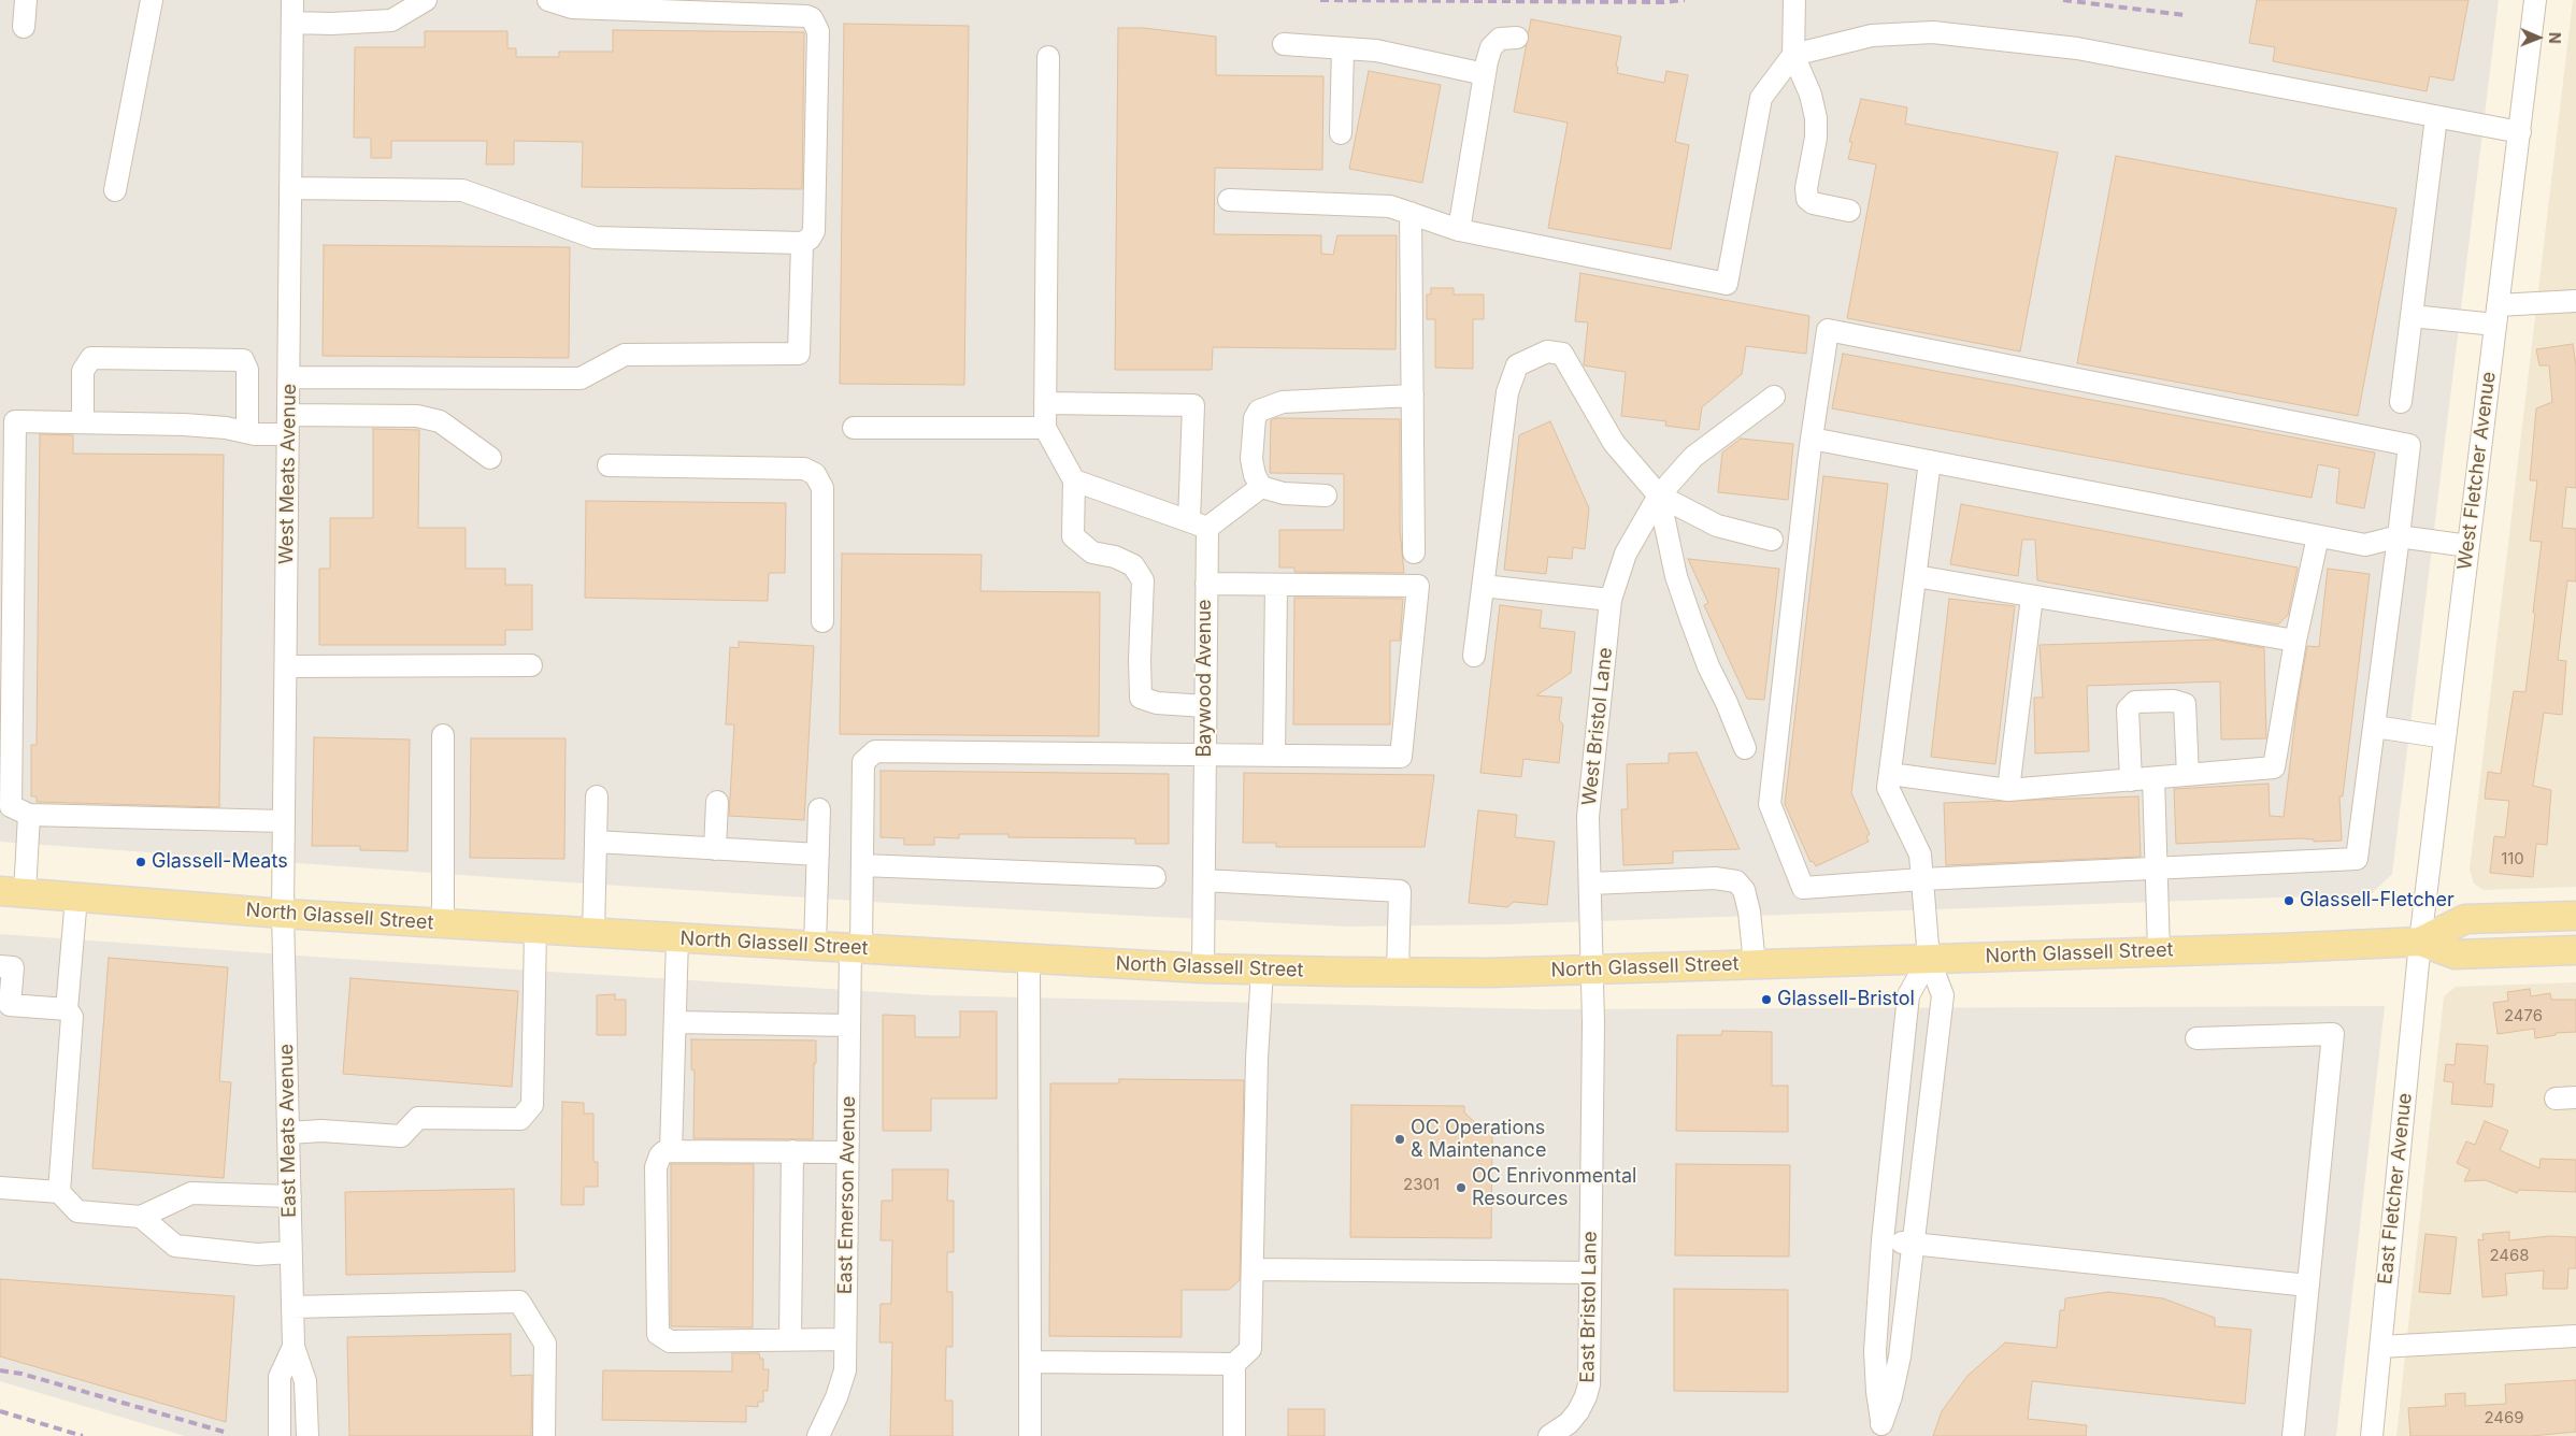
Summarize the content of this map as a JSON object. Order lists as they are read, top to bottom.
{
  "streets": {
    "main road": ["North Glassell Street"],
    "street": [
      "West Fletcher Avenue",
      "West Meats Avenue",
      "Baywood Avenue",
      "West Bristol Lane",
      "East Meats Avenue",
      "East Fletcher Avenue",
      "East Emerson Avenue",
      "East Bristol Lane"
    ]
  },
  "crossings": [
    ["West Fletcher Avenue", "North Glassell Street"],
    ["West Fletcher Avenue", "East Fletcher Avenue"],
    ["West Meats Avenue", "North Glassell Street"],
    ["West Meats Avenue", "East Meats Avenue"],
    ["Baywood Avenue", "North Glassell Street"],
    ["Baywood Avenue", "East Emerson Avenue"],
    ["West Bristol Lane", "North Glassell Street"],
    ["West Bristol Lane", "East Bristol Lane"],
    ["North Glassell Street", "East Meats Avenue"],
    ["North Glassell Street", "East Fletcher Avenue"],
    ["North Glassell Street", "East Emerson Avenue"],
    ["North Glassell Street", "East Bristol Lane"]
  ],
  "places": [
    "Glassell-Meats",
    "Glassell-Fletcher",
    "Glassell-Bristol",
    "OC Operations & Maintenance",
    "OC Enrivonmental Resources"
  ],
  "house_numbers": [
    "110",
    "2476",
    "2301",
    "2468",
    "2469"
  ],
  "north": "right"
}
